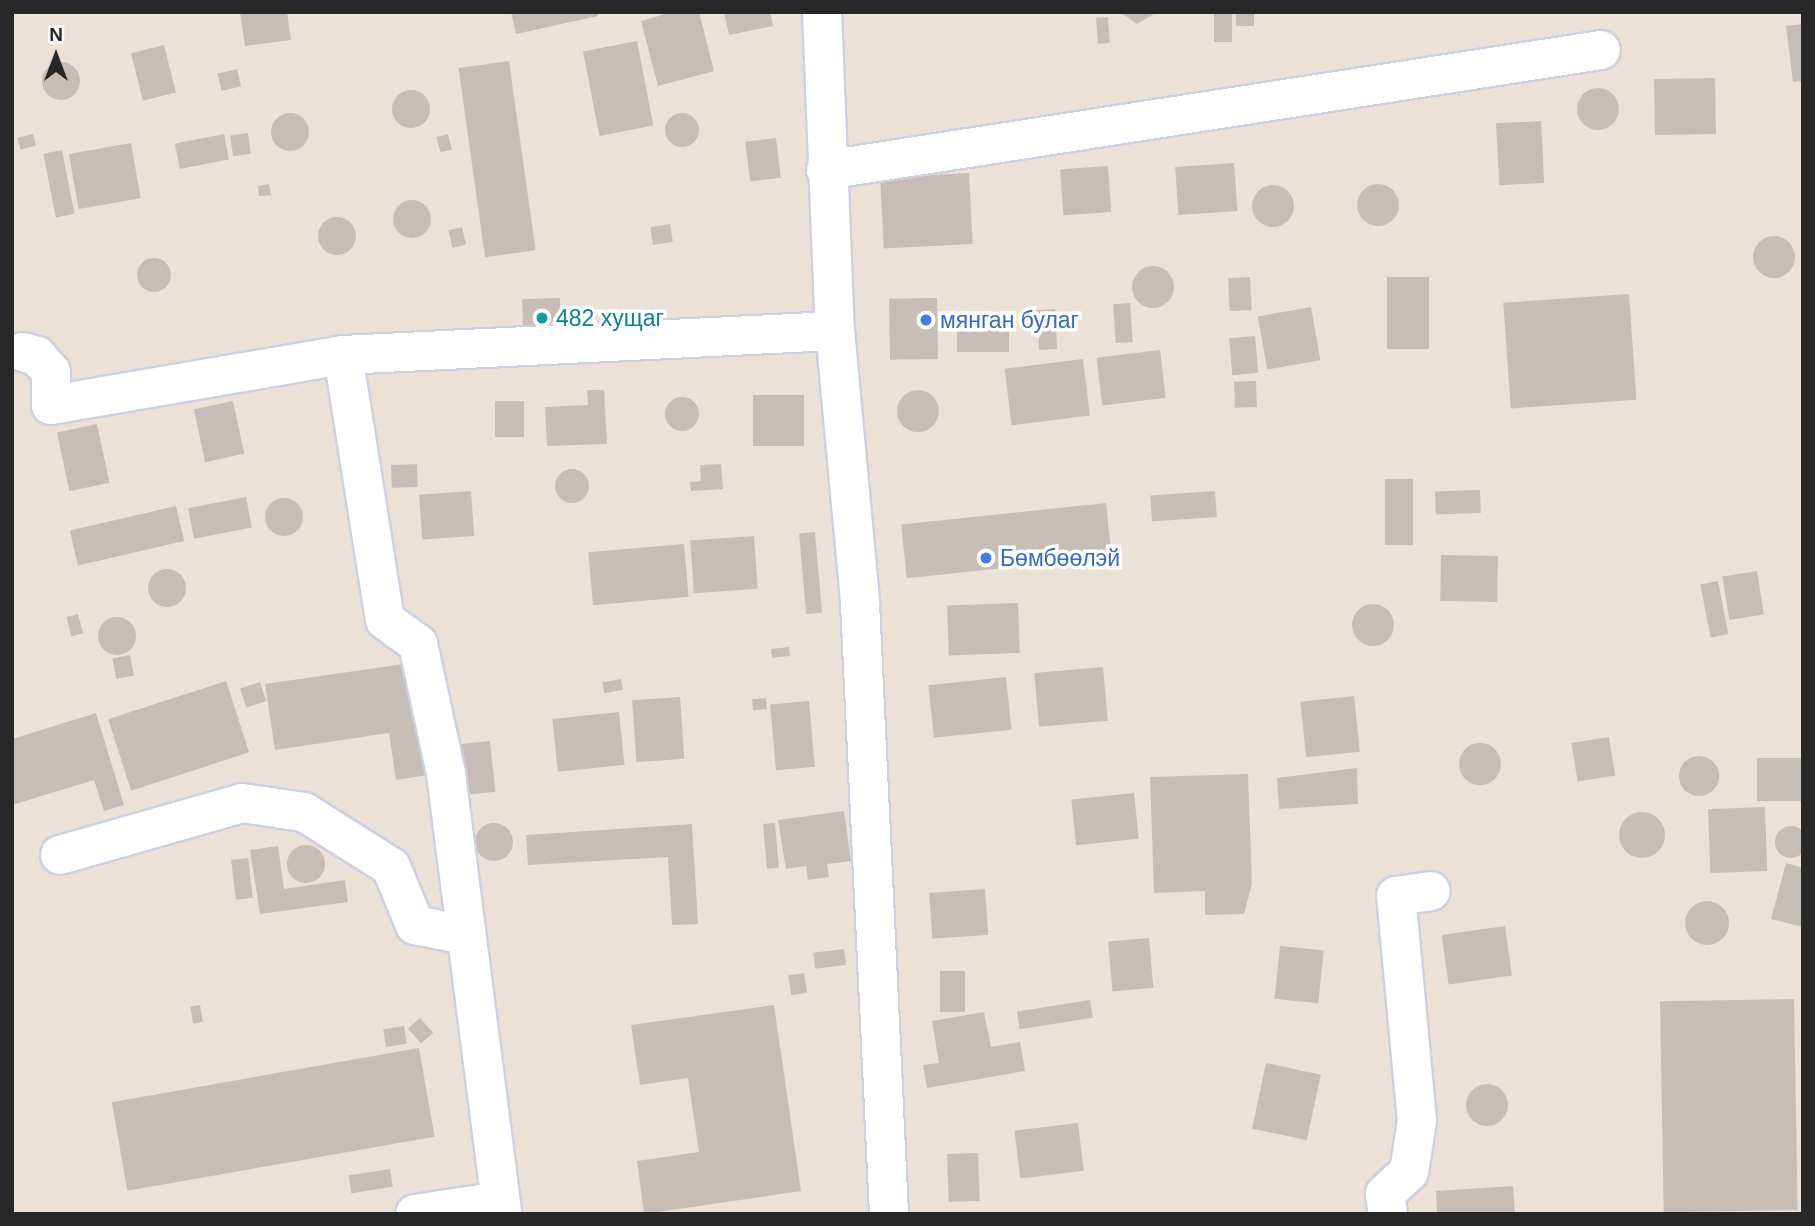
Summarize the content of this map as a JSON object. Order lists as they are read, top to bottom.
{
  "places": ["482 хущаг", "мянган булаг", "Бөмбөөлэй"],
  "north": "top"
}
